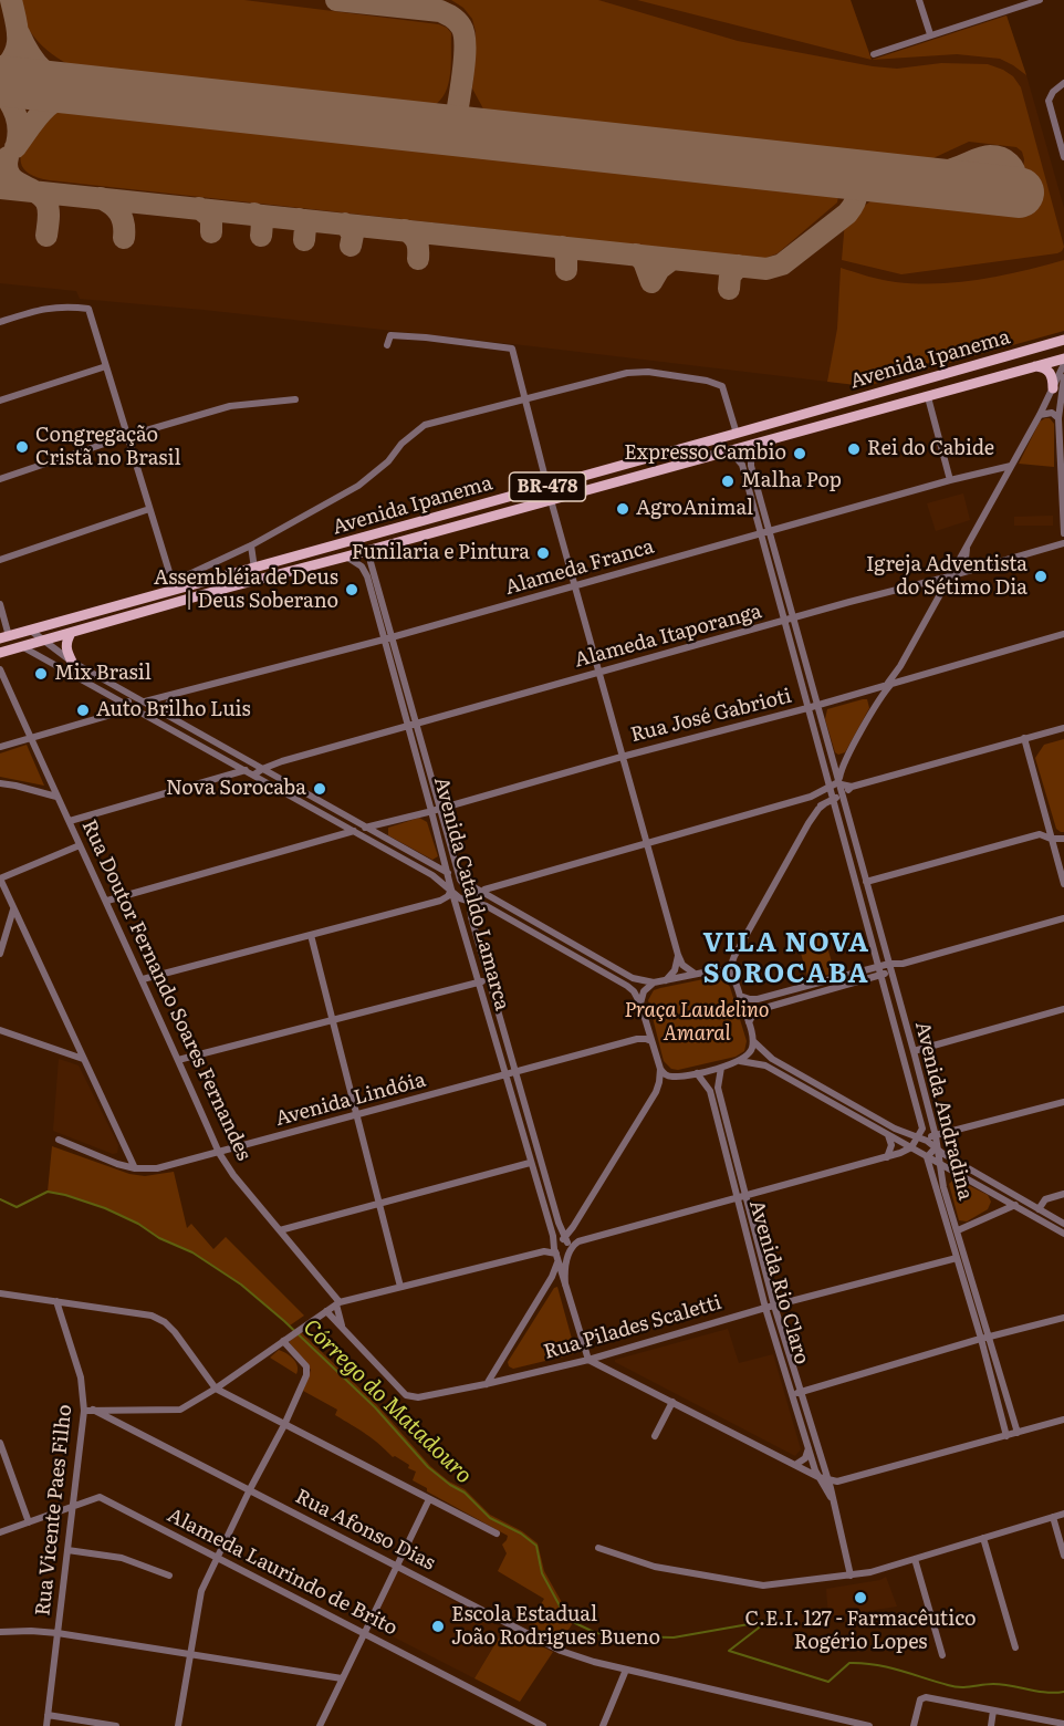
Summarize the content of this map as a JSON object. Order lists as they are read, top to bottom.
{
  "streets": {
    "main road": ["Avenida Ipanema", "BR-478"],
    "street": [
      "Alameda Franca",
      "Alameda Itaporanga",
      "Rua José Gabrioti",
      "Avenida Cataldo Lamarca",
      "Rua Doutor Fernando Soares Fernandes",
      "Avenida Lindóia",
      "Avenida Andradina",
      "Avenida Rio Claro",
      "Rua Pilades Scaletti",
      "Rua Vicente Paes Filho",
      "Rua Afonso Dias",
      "Alameda Laurindo de Brito"
    ]
  },
  "crossings": [
    ["Avenida Ipanema", "Avenida Cataldo Lamarca"],
    ["Avenida Ipanema", "Avenida Andradina"],
    ["Alameda Franca", "Avenida Cataldo Lamarca"],
    ["Alameda Franca", "Avenida Andradina"],
    ["Alameda Itaporanga", "Avenida Cataldo Lamarca"],
    ["Alameda Itaporanga", "Avenida Andradina"],
    ["Rua José Gabrioti", "Avenida Cataldo Lamarca"],
    ["Rua José Gabrioti", "Avenida Andradina"],
    ["Avenida Cataldo Lamarca", "Avenida Lindóia"],
    ["Avenida Cataldo Lamarca", "Rua Pilades Scaletti"],
    ["Rua Doutor Fernando Soares Fernandes", "Avenida Lindóia"],
    ["Rua Doutor Fernando Soares Fernandes", "Rua Pilades Scaletti"],
    ["Avenida Lindóia", "Avenida Rio Claro"],
    ["Avenida Andradina", "Rua Pilades Scaletti"],
    ["Avenida Rio Claro", "Rua Pilades Scaletti"],
    ["Rua Vicente Paes Filho", "Alameda Laurindo de Brito"]
  ],
  "districts": ["VILA NOVA SOROCABA"],
  "water": ["Córrego do Matadouro"],
  "parks": ["Praça Laudelino Amaral"],
  "places": [
    "Congregação Cristã no Brasil",
    "Rei do Cabide",
    "Expresso Cambio",
    "Malha Pop",
    "AgroAnimal",
    "Funilaria e Pintura",
    "Igreja Adventista do Sétimo Dia",
    "Assembléia de Deus | Deus Soberano",
    "Mix Brasil",
    "Auto Brilho Luis",
    "Nova Sorocaba",
    "C.E.I. 127 - Farmacêutico Rogério Lopes",
    "Escola Estadual João Rodrigues Bueno"
  ]
}
